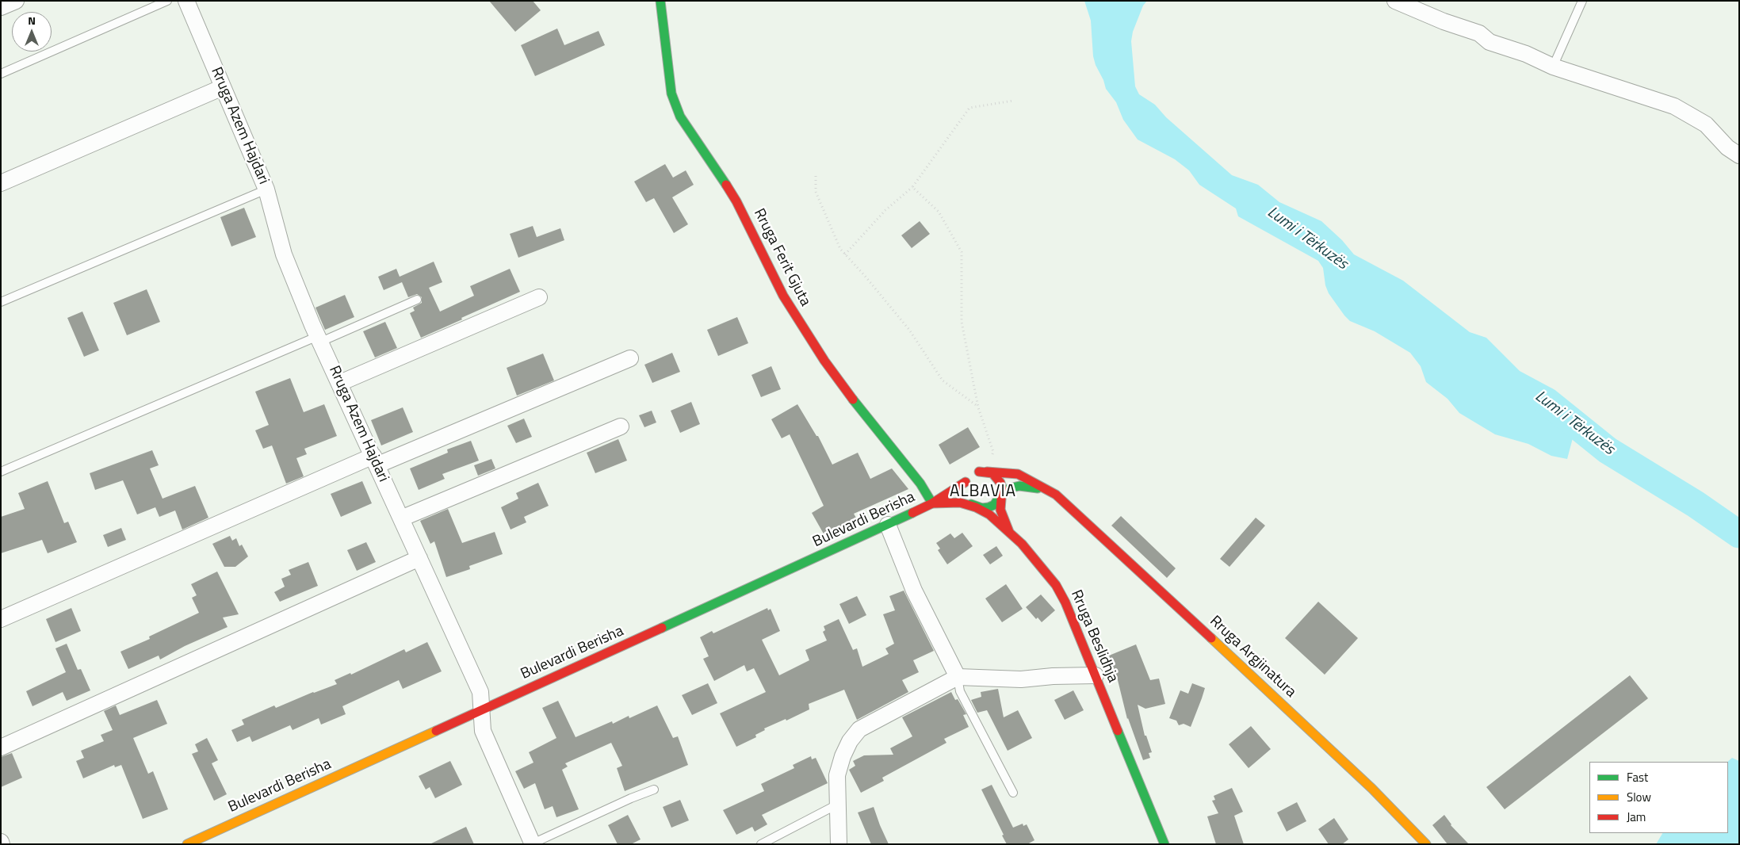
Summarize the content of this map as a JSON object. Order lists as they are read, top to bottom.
{
  "streets": {
    "main road": [
      "Rruga Ferit Gjuta",
      "Bulevardi Berisha",
      "Rruga Beslidhja",
      "Rruga Argjinatura"
    ],
    "street": ["Rruga Azem Hajdari"]
  },
  "crossings": [
    ["Rruga Azem Hajdari", "Bulevardi Berisha"],
    ["Rruga Ferit Gjuta", "Bulevardi Berisha"],
    ["Rruga Ferit Gjuta", "Rruga Beslidhja"],
    ["Bulevardi Berisha", "Rruga Beslidhja"],
    ["Bulevardi Berisha", "Rruga Argjinatura"],
    ["Rruga Beslidhja", "Rruga Argjinatura"]
  ],
  "districts": ["ALBAVIA"],
  "water": ["Lumi i Tërkuzës"],
  "legend": ["Fast", "Slow", "Jam"],
  "north": "top"
}
